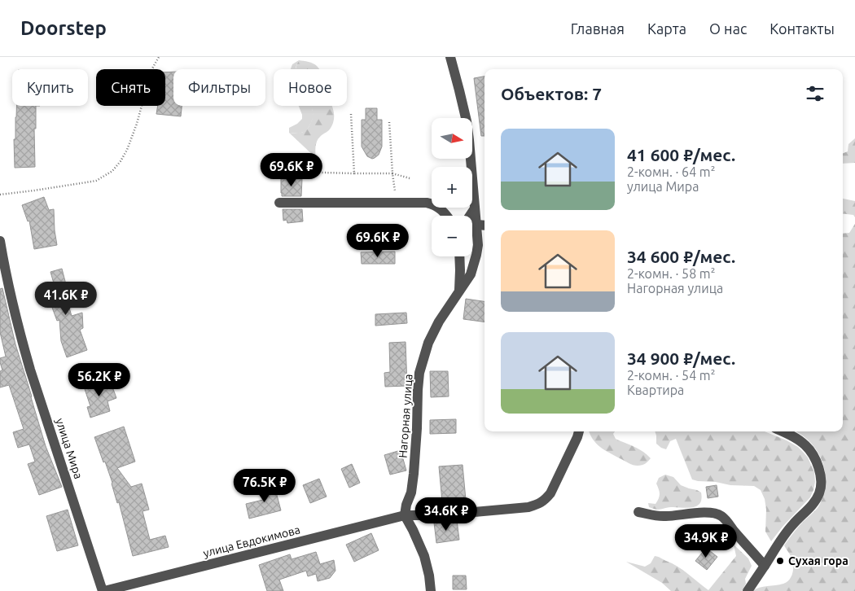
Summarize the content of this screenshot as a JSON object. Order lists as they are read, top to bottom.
{
  "streets": {
    "street": ["Нагорная улица", "улица Мира", "улица Евдокимова"]
  },
  "crossings": [
    ["Нагорная улица", "улица Евдокимова"],
    ["улица Мира", "улица Евдокимова"]
  ],
  "places": ["Сухая гора"],
  "north": "right",
  "page": {
    "header": "Doorstep",
    "nav": [
      "Главная",
      "Карта",
      "О нас",
      "Контакты"
    ],
    "chip": [
      "Купить",
      "Снять",
      "Фильтры",
      "Новое"
    ],
    "heading": "Объектов: 7",
    "map_buttons": ["+", "−"],
    "list": [
      {
        "name": "41 600 ₽/мес.",
        "note": "2-комн. · 64 m² · улица Мира"
      },
      {
        "name": "34 600 ₽/мес.",
        "note": "2-комн. · 58 m² · Нагорная улица"
      },
      {
        "name": "34 900 ₽/мес.",
        "note": "2-комн. · 54 m² · Квартира"
      }
    ],
    "price": [
      "69.6K ₽",
      "69.6K ₽",
      "41.6K ₽",
      "56.2K ₽",
      "76.5K ₽",
      "34.6K ₽",
      "34.9K ₽"
    ]
  }
}
